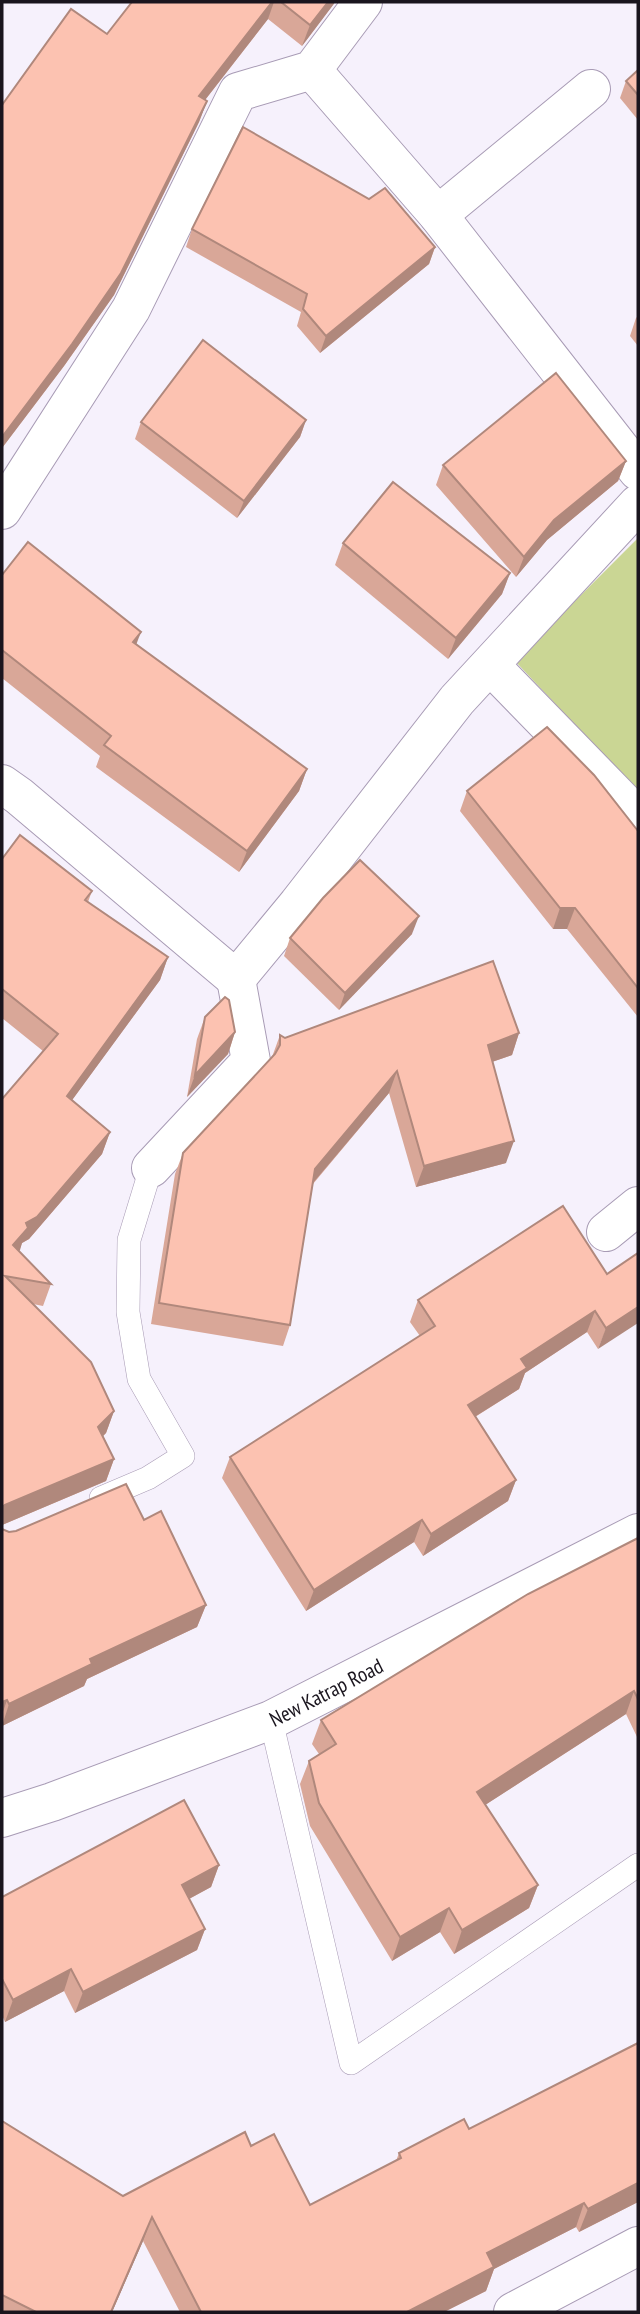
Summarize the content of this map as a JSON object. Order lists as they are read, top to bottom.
{
  "streets": {
    "street": ["New Katrap Road"]
  }
}
